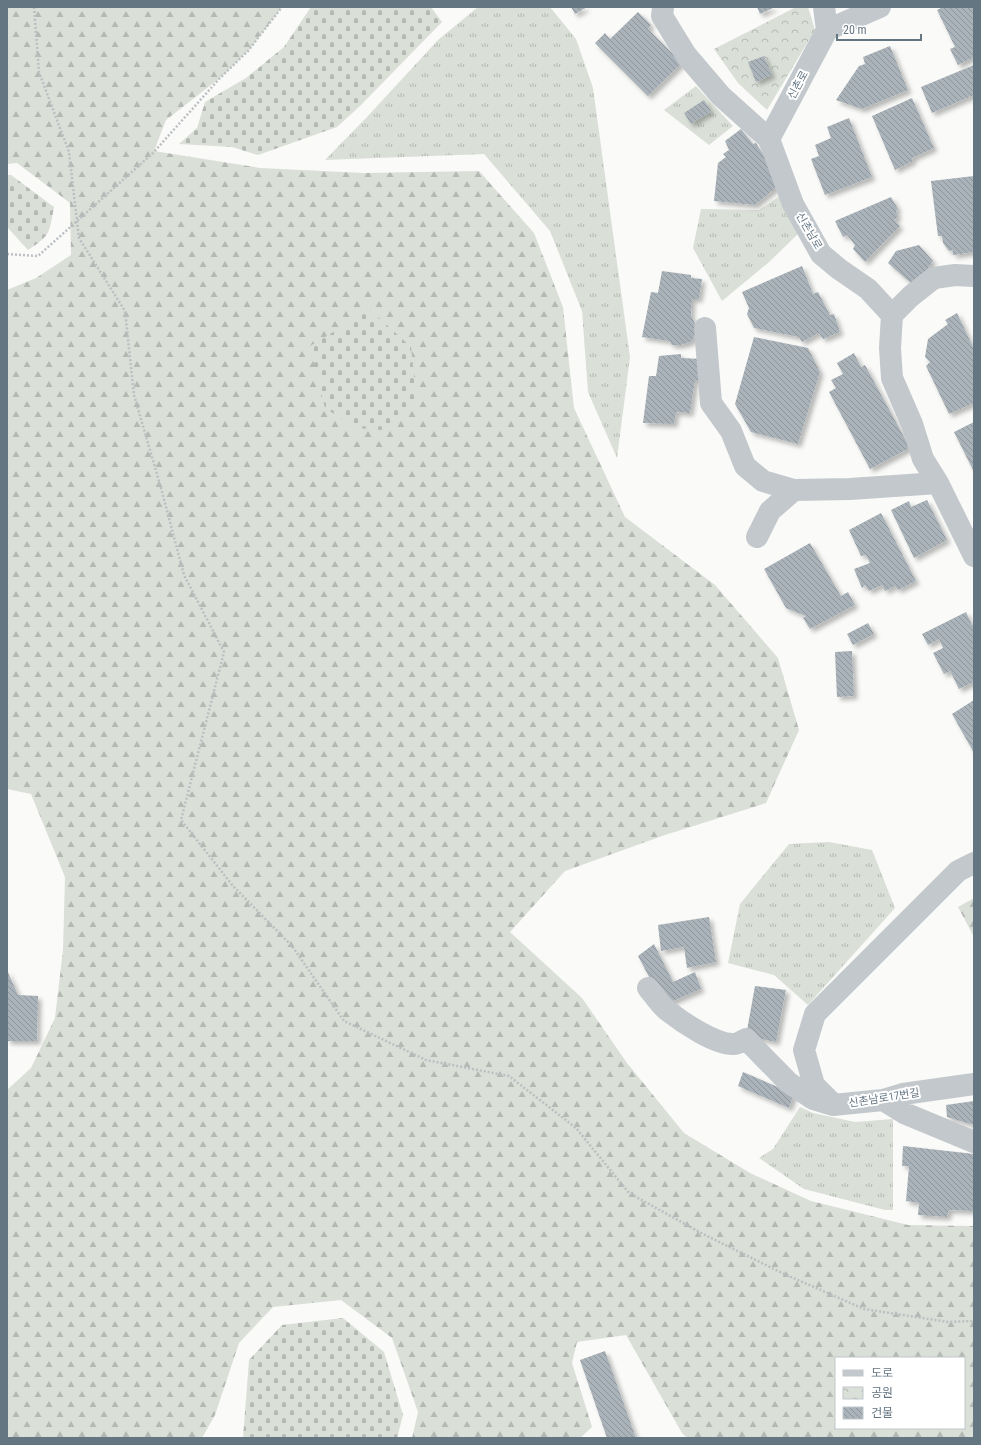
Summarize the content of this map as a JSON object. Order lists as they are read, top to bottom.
{
  "streets": {
    "street": ["신촌로", "신촌남로", "신촌남로17번길"]
  },
  "crossings": [
    ["신촌로", "신촌남로"]
  ],
  "legend": ["도로", "공원", "건물"],
  "scale_bar": "20 m"
}
